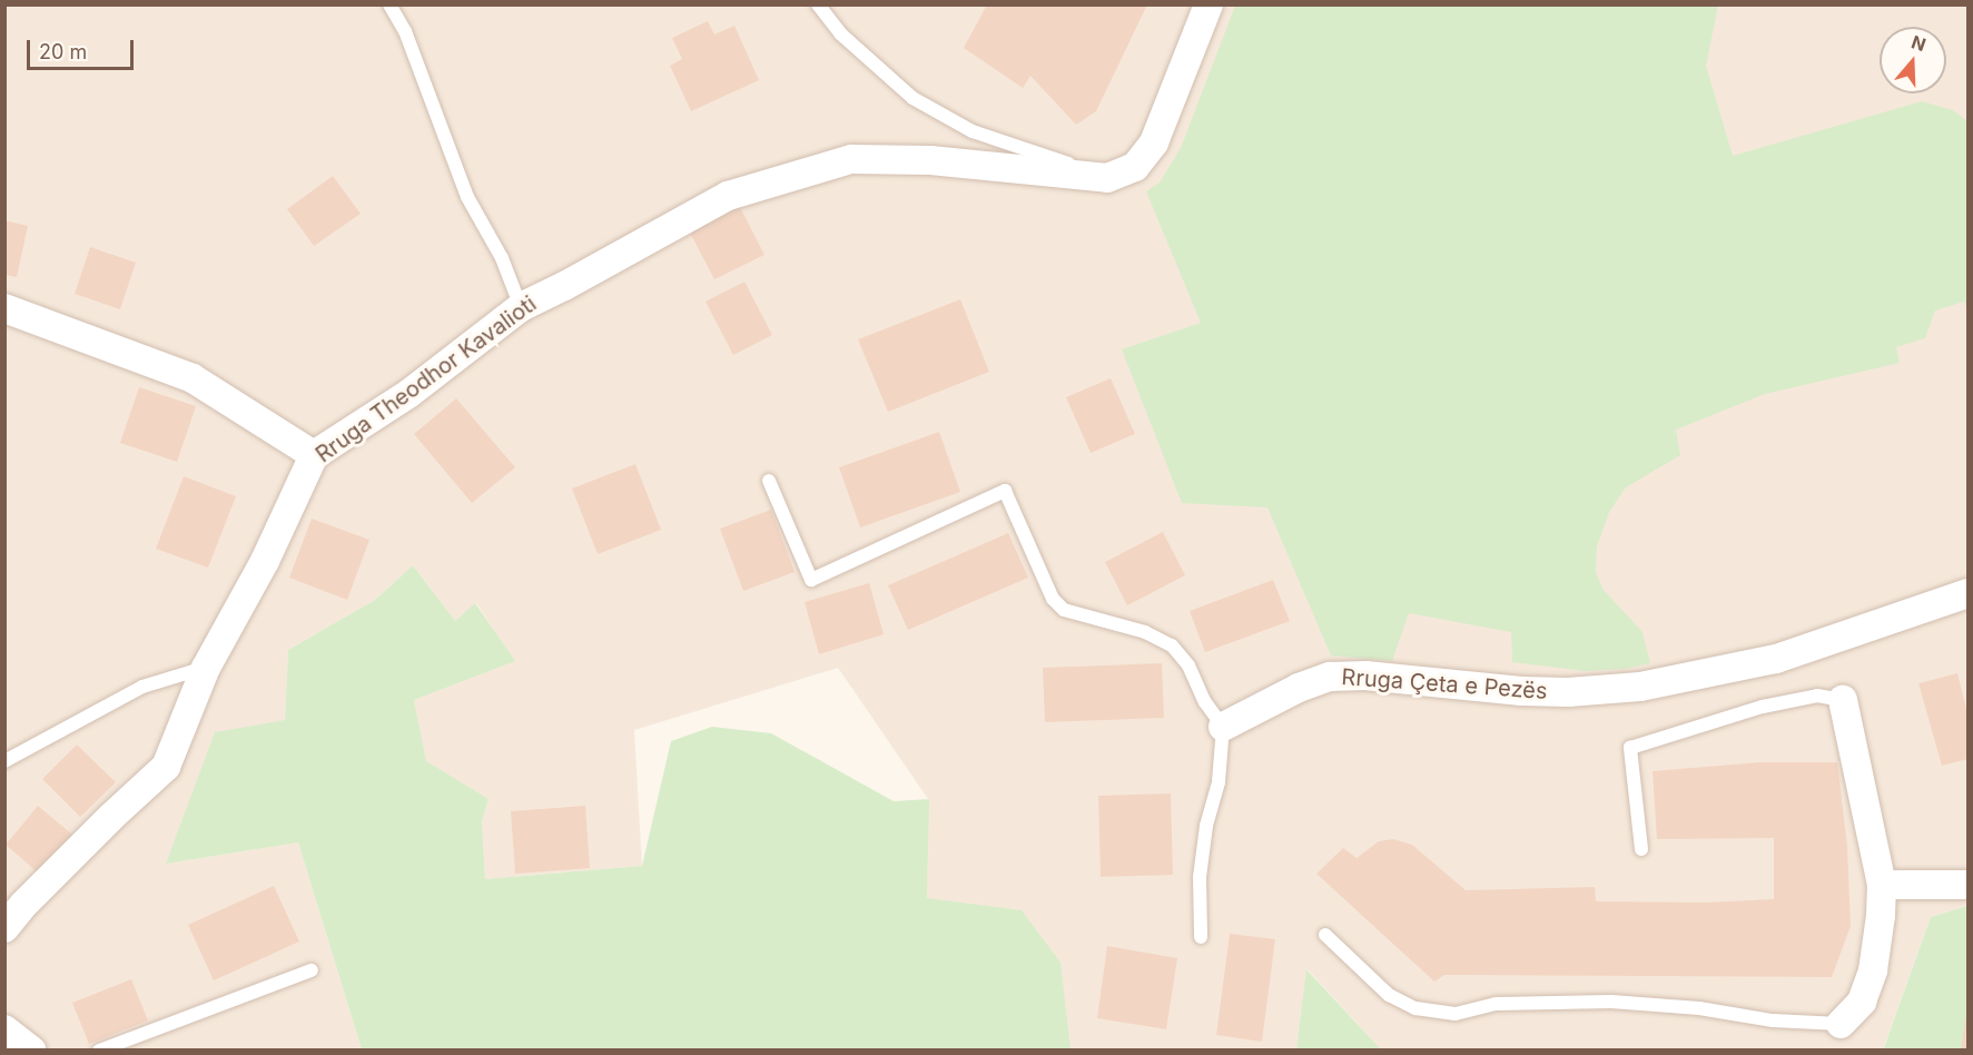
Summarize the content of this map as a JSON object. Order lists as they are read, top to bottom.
{
  "streets": {
    "street": ["Rruga Theodhor Kavalioti", "Rruga Çeta e Pezës"]
  },
  "scale_bar": "20 m",
  "north": "top"
}
